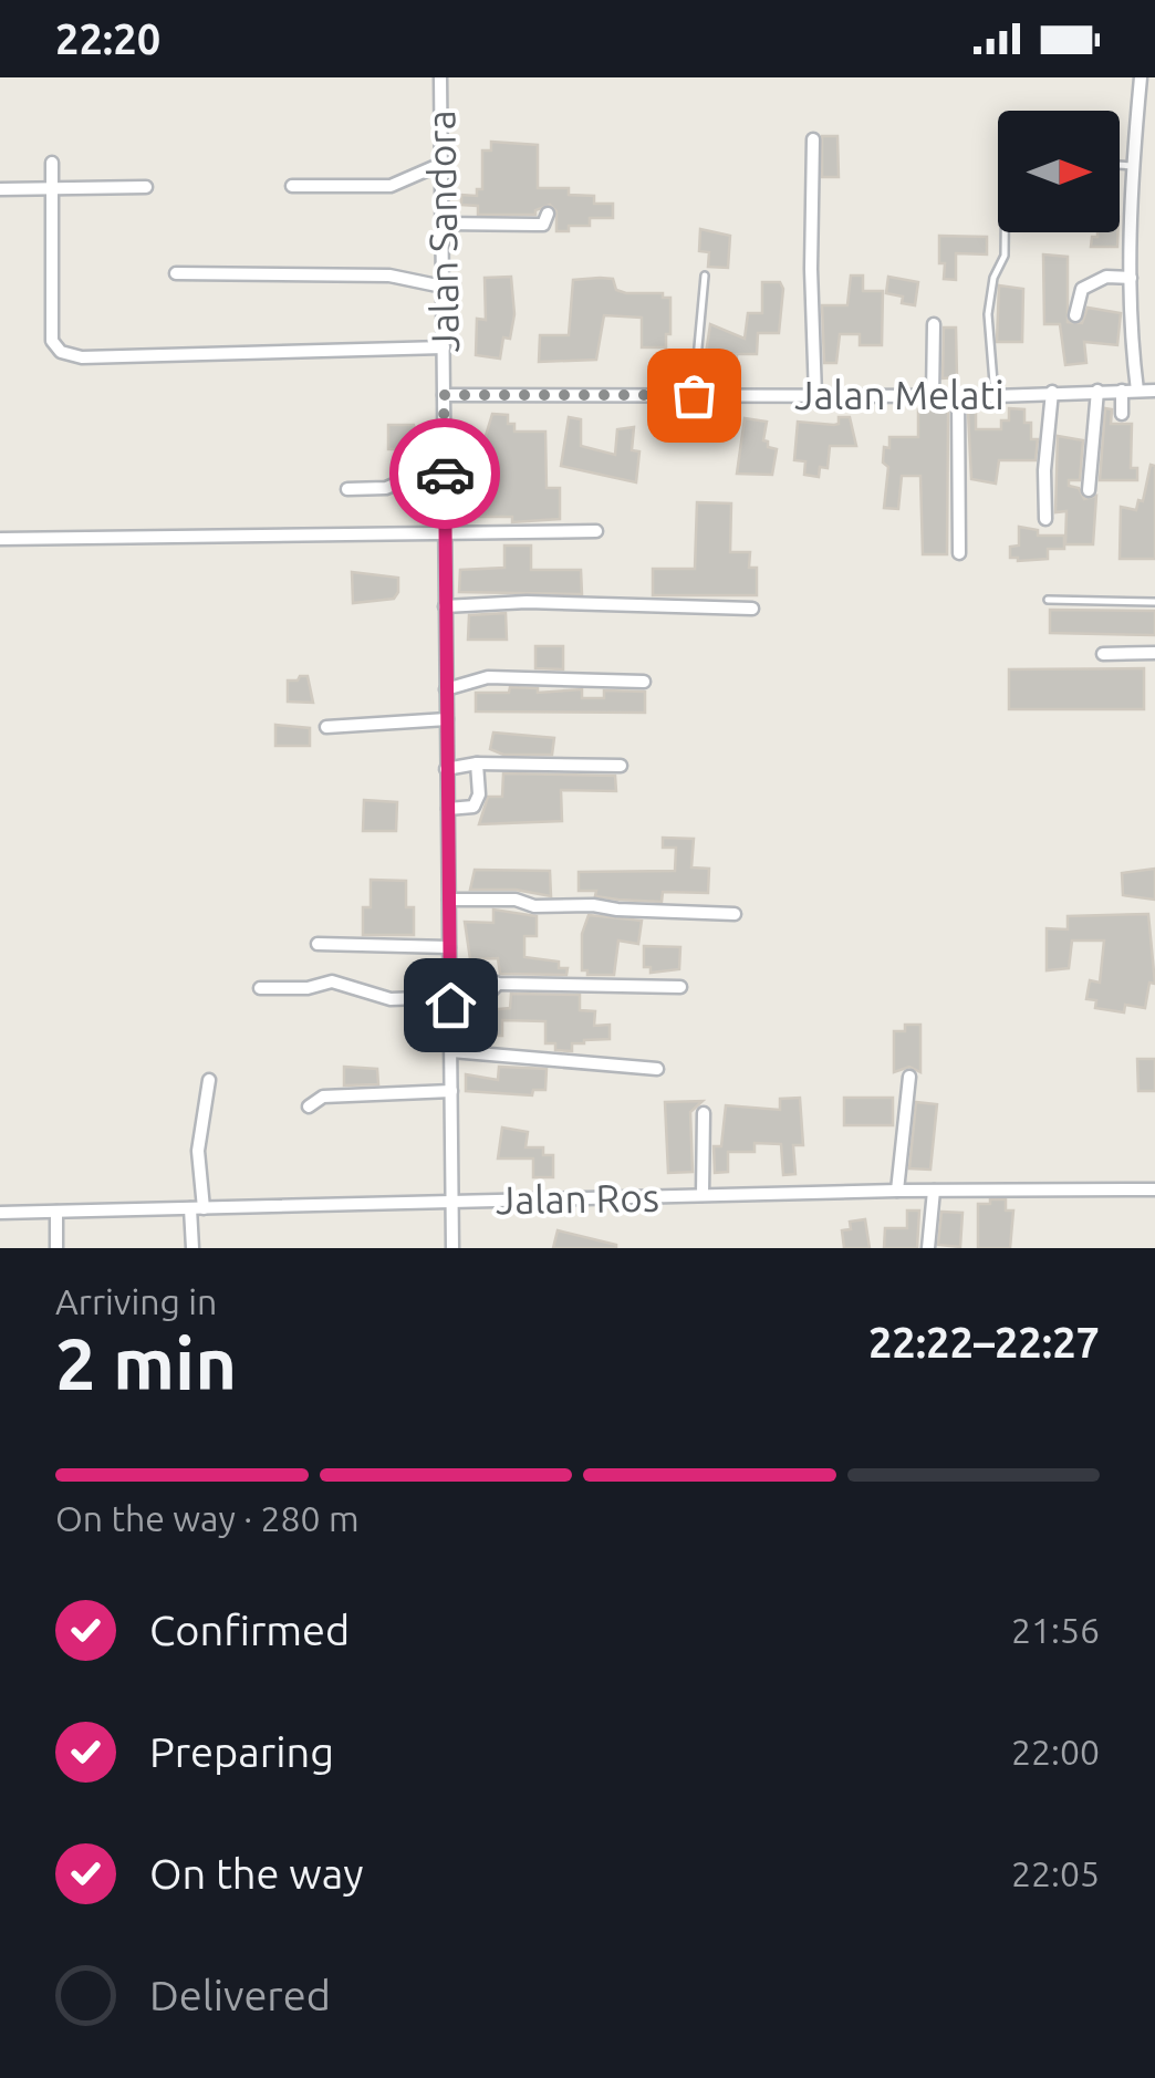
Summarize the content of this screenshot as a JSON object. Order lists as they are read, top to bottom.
{
  "streets": {
    "street": ["Jalan Sandora", "Jalan Melati", "Jalan Ros"]
  },
  "crossings": [
    ["Jalan Sandora", "Jalan Melati"],
    ["Jalan Sandora", "Jalan Ros"]
  ],
  "north": "right",
  "page": {
    "status": "22:20",
    "heading": ["2 min", "Arriving in", "22:22–22:27"],
    "bar": "On the way · 280 m",
    "list": [
      ["Confirmed", "21:56"],
      ["Preparing", "22:00"],
      ["On the way", "22:05"],
      "Delivered"
    ]
  }
}
